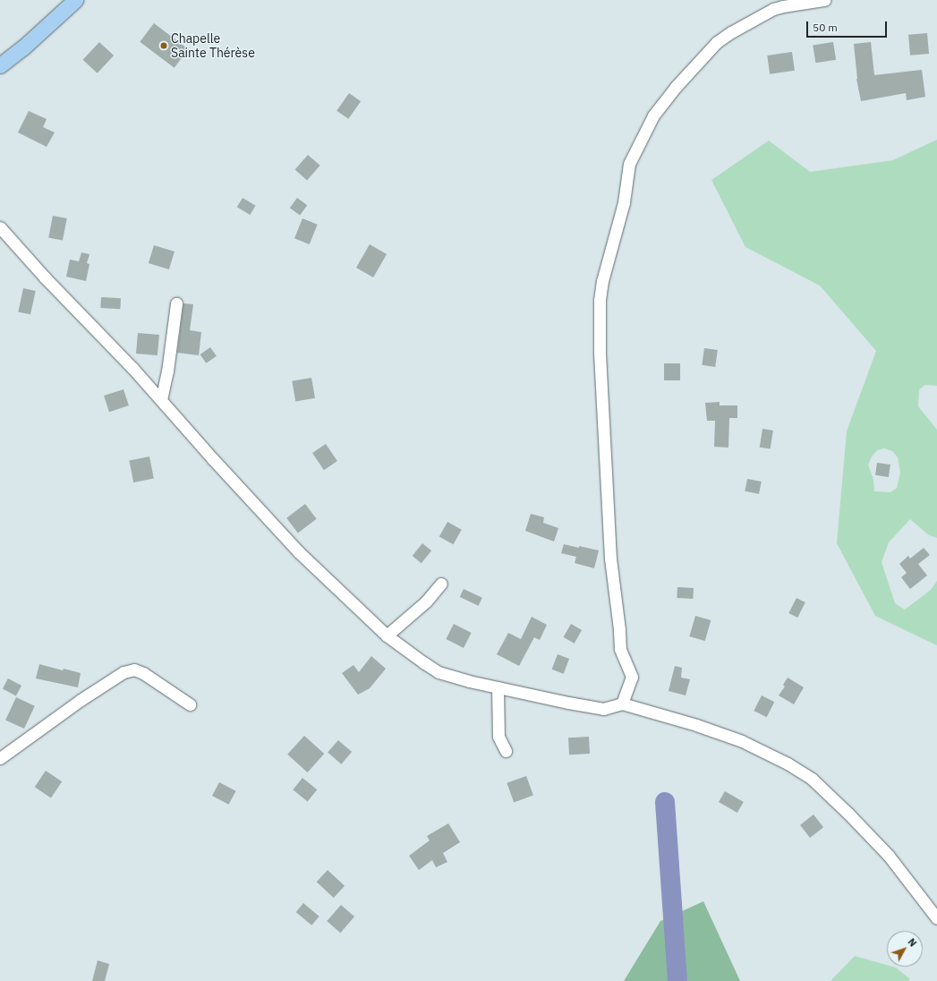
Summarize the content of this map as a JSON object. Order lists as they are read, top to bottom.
{
  "places": ["Chapelle Sainte Thérèse"],
  "scale_bar": "50 m",
  "north": "top right"
}
